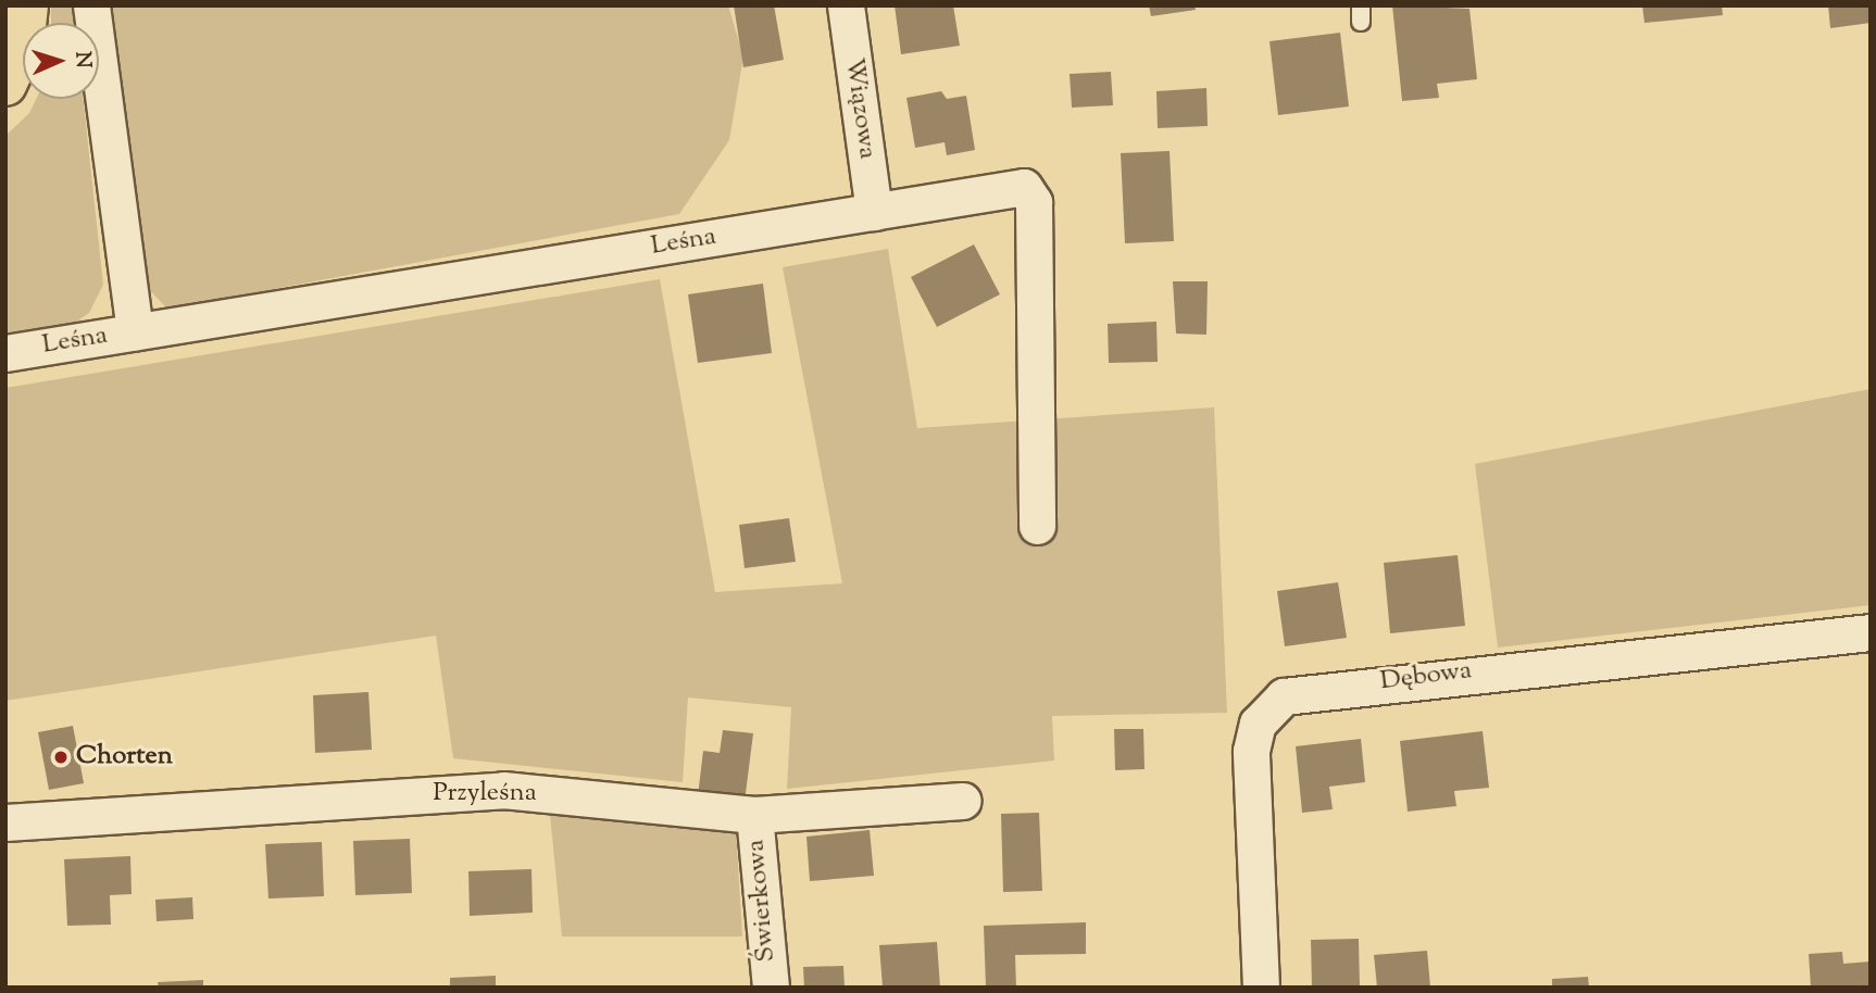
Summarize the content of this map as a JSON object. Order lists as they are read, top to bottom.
{
  "streets": {
    "street": [
      "Wiązowa",
      "Leśna",
      "Dębowa",
      "Przyleśna",
      "Świerkowa"
    ]
  },
  "crossings": [
    ["Wiązowa", "Leśna"],
    ["Przyleśna", "Świerkowa"]
  ],
  "places": ["Chorten"],
  "north": "right"
}
